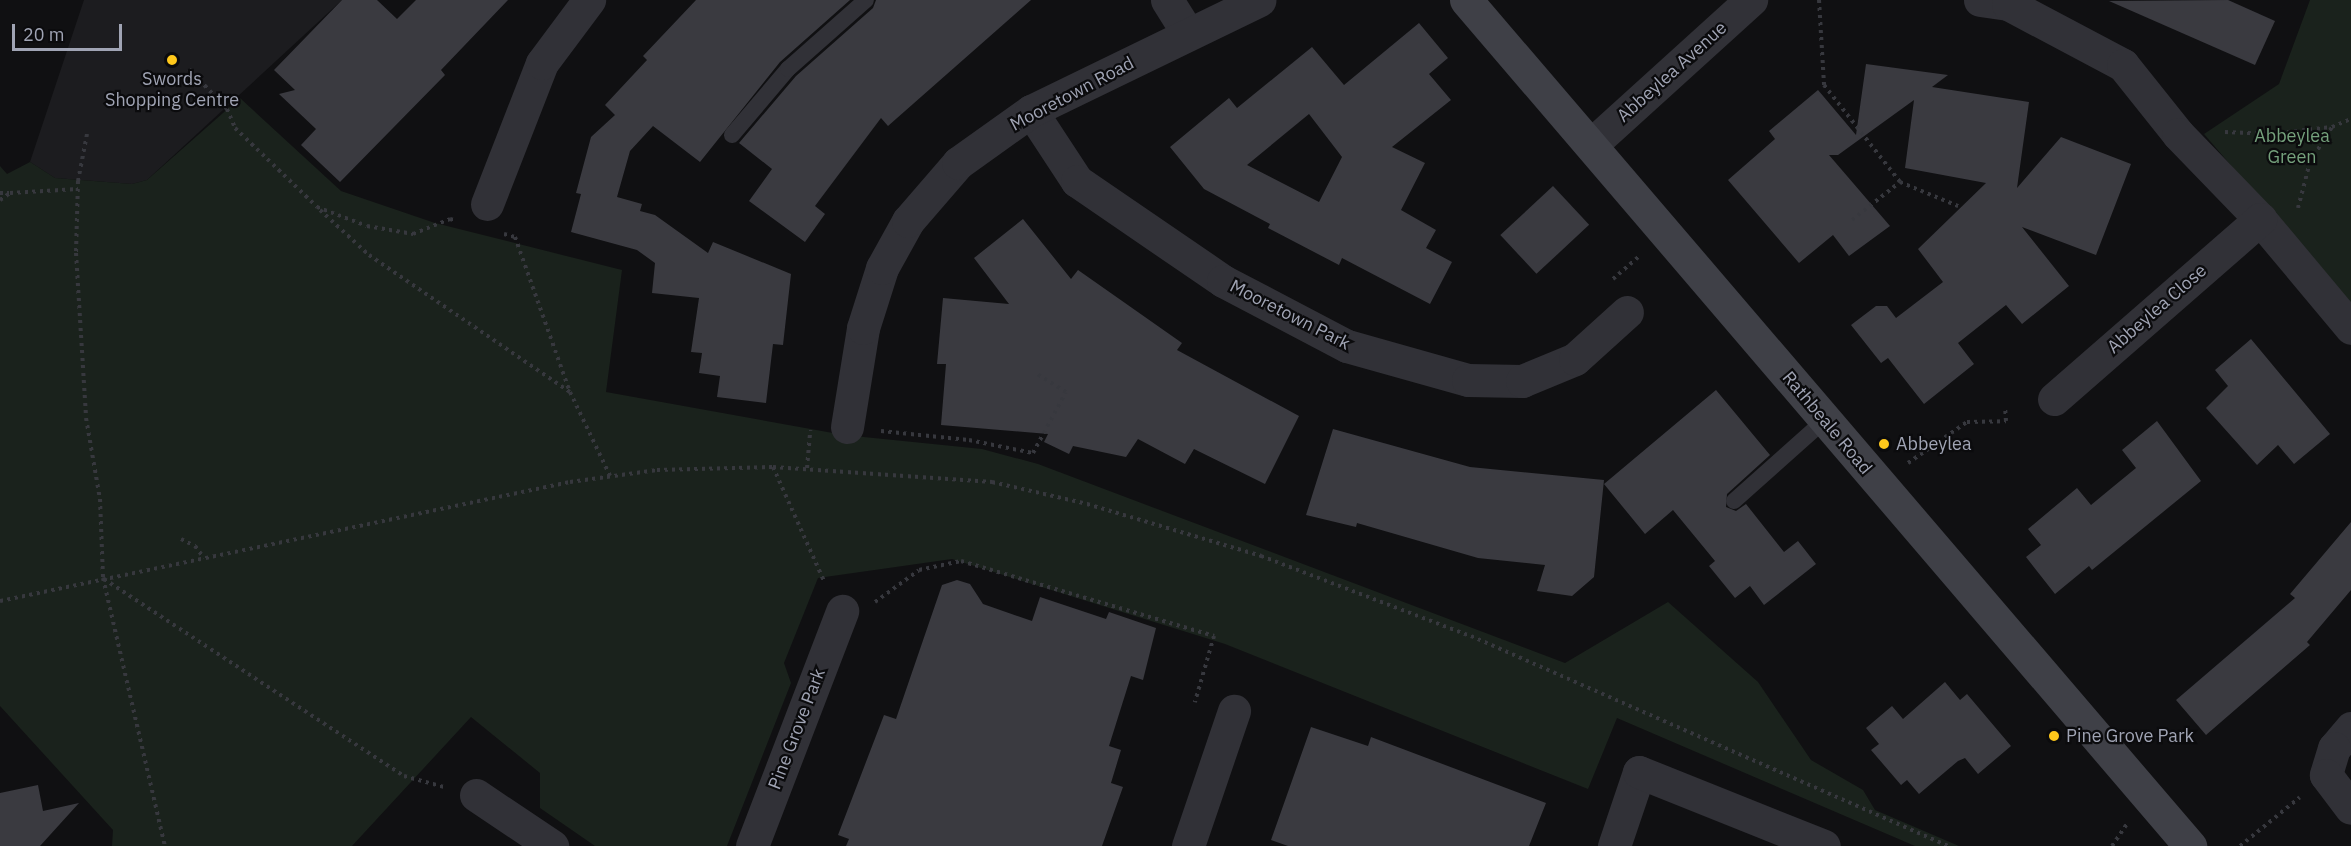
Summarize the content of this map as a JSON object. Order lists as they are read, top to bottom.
{
  "streets": {
    "main road": ["Rathbeale Road"],
    "street": [
      "Abbeylea Avenue",
      "Mooretown Road",
      "Abbeylea Close",
      "Mooretown Park",
      "Pine Grove Park"
    ]
  },
  "crossings": [
    ["Abbeylea Avenue", "Rathbeale Road"],
    ["Mooretown Road", "Mooretown Park"]
  ],
  "parks": ["Abbeylea Green"],
  "places": ["Swords Shopping Centre", "Abbeylea", "Pine Grove Park"],
  "scale_bar": "20 m"
}
